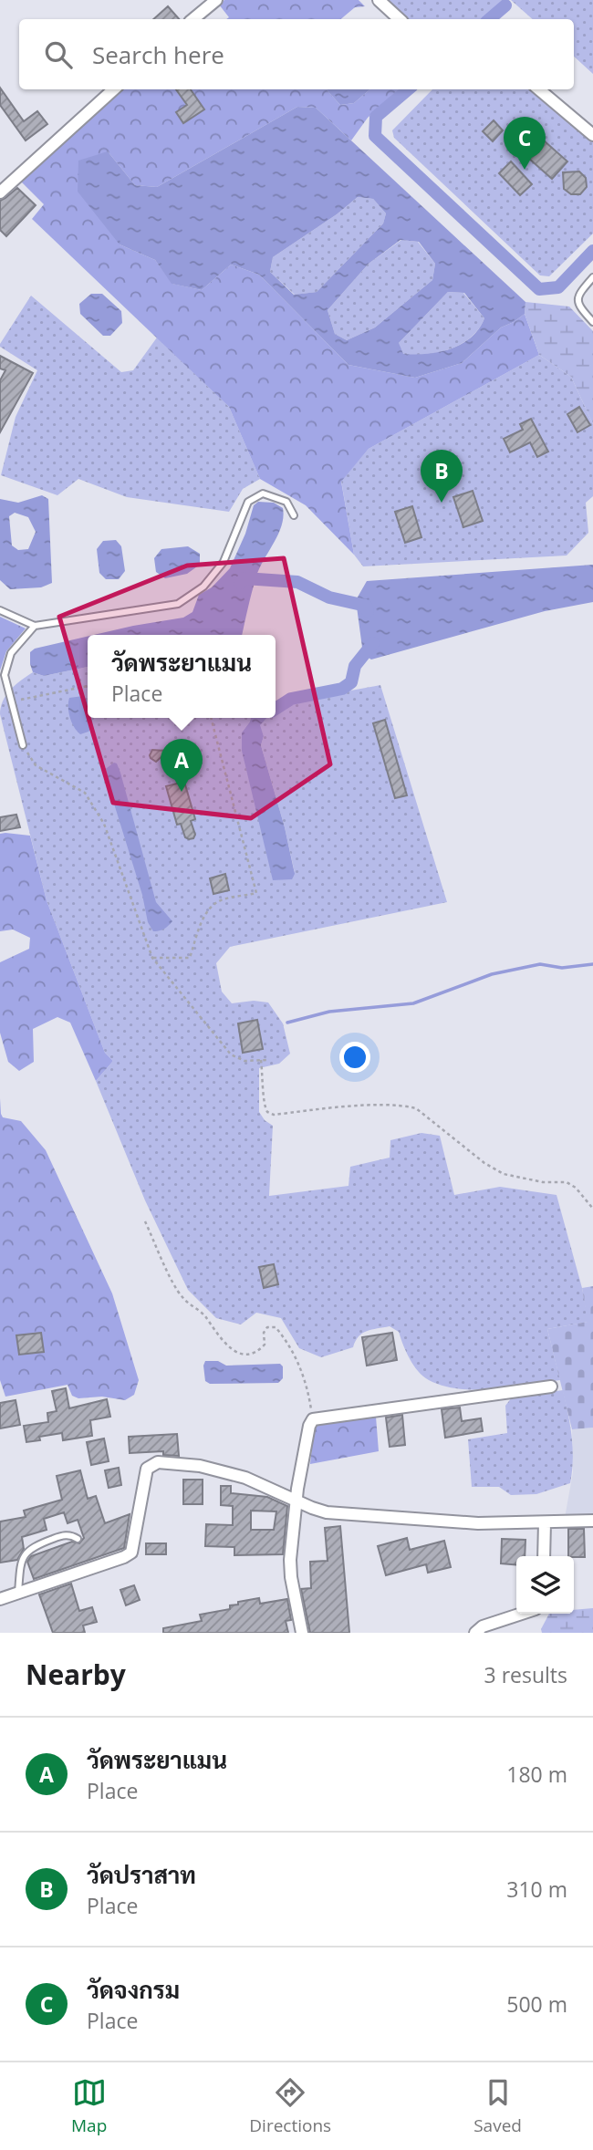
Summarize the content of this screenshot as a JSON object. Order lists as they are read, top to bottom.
{
  "page": {
    "search": "Search here",
    "pins": ["C", "B", "A"],
    "popup": ["วัดพระยาแมน", "Place"],
    "heading": ["Nearby", "3 results"],
    "list": [
      {
        "mark": "A",
        "name": "วัดพระยาแมน",
        "note": "Place",
        "value": "180 m"
      },
      {
        "mark": "B",
        "name": "วัดปราสาท",
        "note": "Place",
        "value": "310 m"
      },
      {
        "mark": "C",
        "name": "วัดจงกรม",
        "note": "Place",
        "value": "500 m"
      }
    ],
    "nav": ["Map", "Directions", "Saved"]
  }
}
